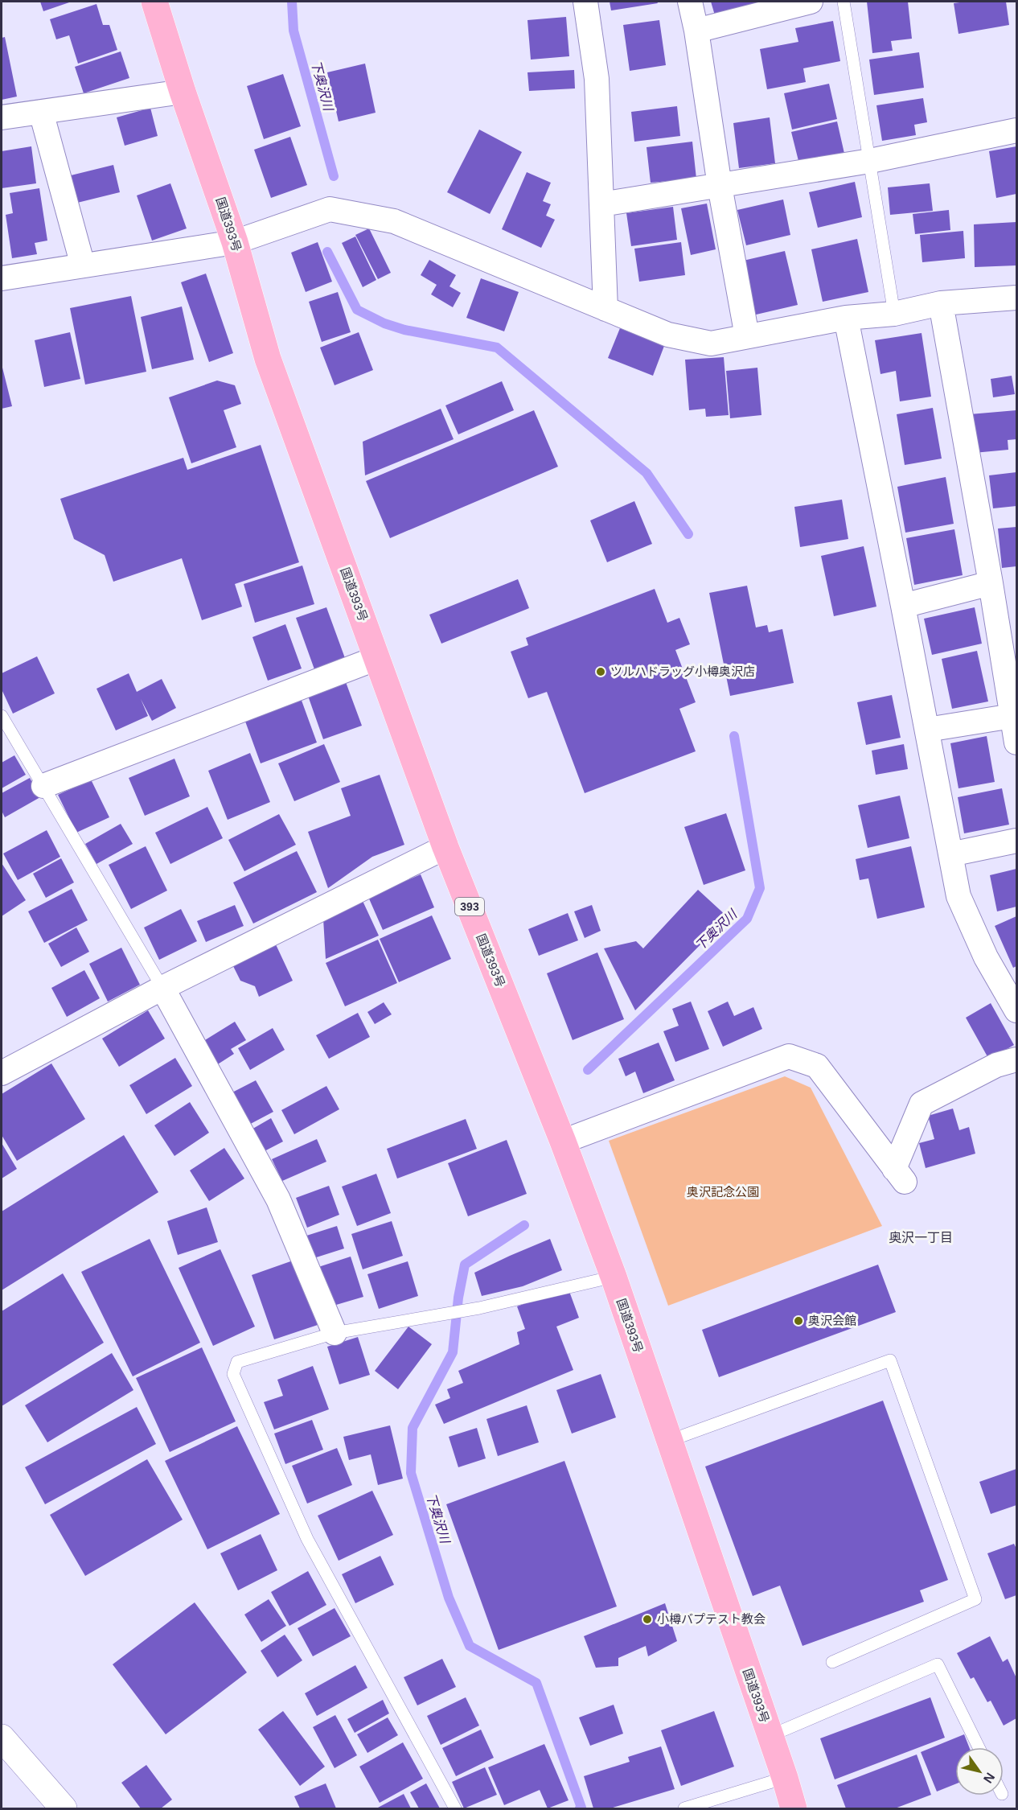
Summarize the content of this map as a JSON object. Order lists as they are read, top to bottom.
{
  "streets": {
    "highway": ["国道393号", "393"]
  },
  "districts": ["奥沢一丁目"],
  "water": ["下奥沢川"],
  "parks": ["奥沢記念公園"],
  "places": ["ツルハドラッグ小樽奥沢店", "奥沢会館", "小樽バプテスト教会"],
  "north": "bottom right"
}
